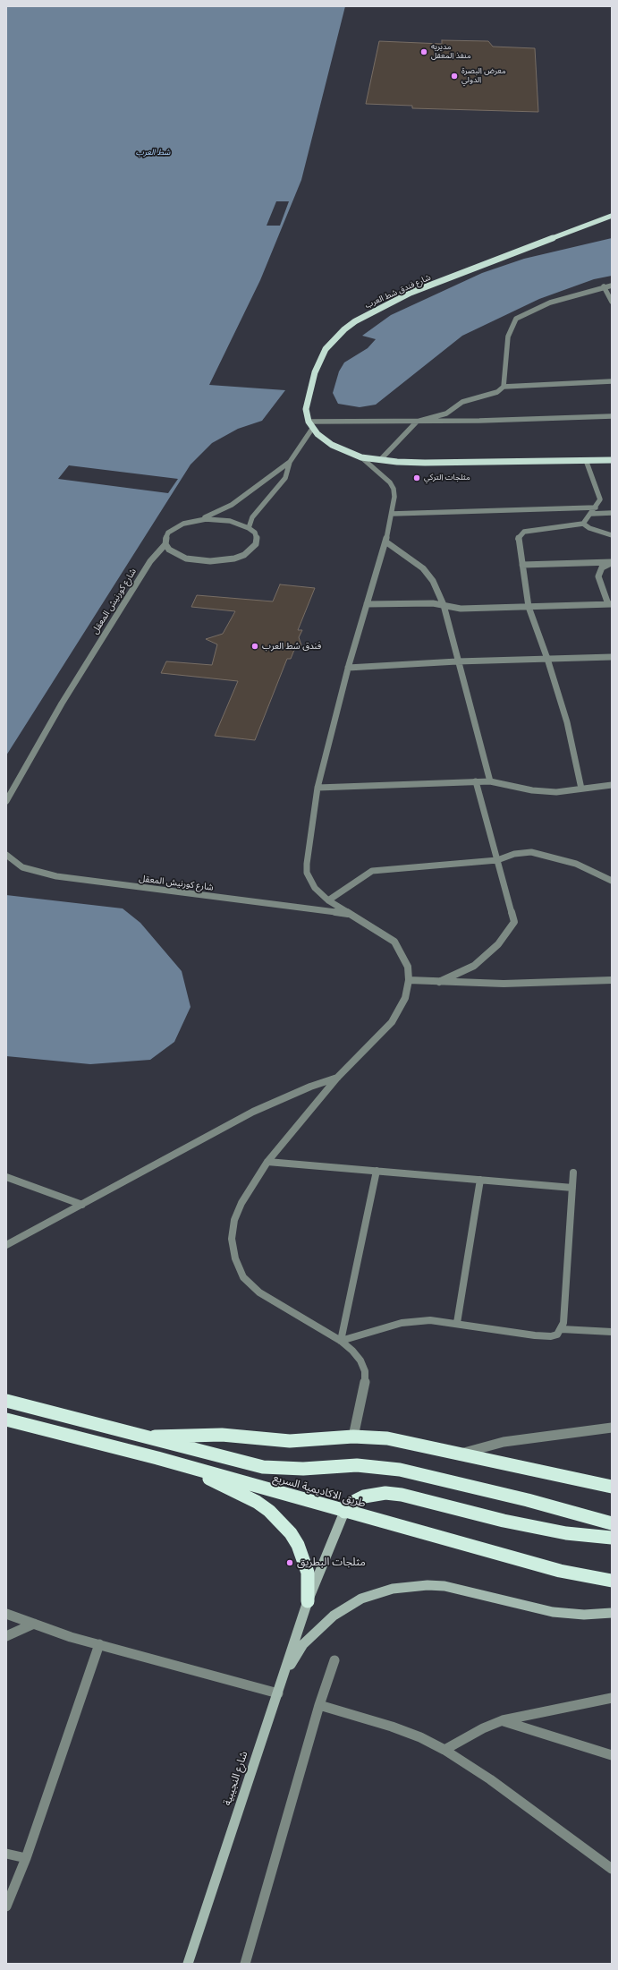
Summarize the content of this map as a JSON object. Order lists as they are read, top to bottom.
{
  "streets": {
    "highway": ["طريق الاكاديمية السريع"],
    "main road": ["شارع فندق شط العرب", "شارع النجيبية"],
    "street": ["شارع كورنيش المعقل"]
  },
  "crossings": [
    ["طريق الاكاديمية السريع", "شارع النجيبية"]
  ],
  "water": ["شط العرب"],
  "places": [
    "مديريه منفذ المعقل",
    "معرض البصرة الدولي",
    "مثلجات التركي",
    "فندق شط العرب",
    "مثلجات البطريق"
  ]
}
